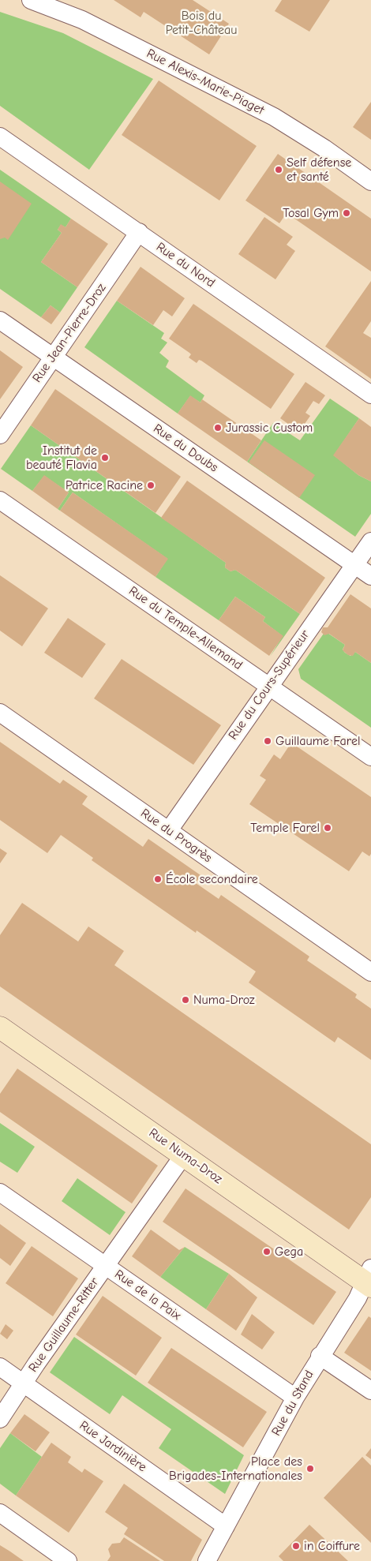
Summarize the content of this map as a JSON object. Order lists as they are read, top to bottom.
{
  "streets": {
    "main road": ["Rue Numa-Droz"],
    "street": [
      "Rue Alexis-Marie-Piaget",
      "Rue du Nord",
      "Rue Jean-Pierre-Droz",
      "Rue du Doubs",
      "Rue du Temple-Allemand",
      "Rue du Cours-Supérieur",
      "Rue du Progrès",
      "Rue de la Paix",
      "Rue Guillaume-Ritter",
      "Rue du Stand",
      "Rue Jardinière"
    ]
  },
  "crossings": [
    ["Rue du Nord", "Rue Jean-Pierre-Droz"],
    ["Rue Jean-Pierre-Droz", "Rue du Doubs"],
    ["Rue du Doubs", "Rue du Cours-Supérieur"],
    ["Rue du Temple-Allemand", "Rue du Cours-Supérieur"],
    ["Rue du Cours-Supérieur", "Rue du Progrès"],
    ["Rue Numa-Droz", "Rue Guillaume-Ritter"],
    ["Rue Numa-Droz", "Rue du Stand"],
    ["Rue de la Paix", "Rue Guillaume-Ritter"],
    ["Rue de la Paix", "Rue du Stand"],
    ["Rue Guillaume-Ritter", "Rue Jardinière"],
    ["Rue du Stand", "Rue Jardinière"]
  ],
  "parks": ["Bois du Petit-Château"],
  "places": [
    "Self défense et santé",
    "Tosal Gym",
    "Jurassic Custom",
    "Institut de beauté Flavia",
    "Patrice Racine",
    "Guillaume Farel",
    "Temple Farel",
    "École secondaire",
    "Numa-Droz",
    "Gega",
    "Place des Brigades-Internationales",
    "in Coiffure"
  ]
}
